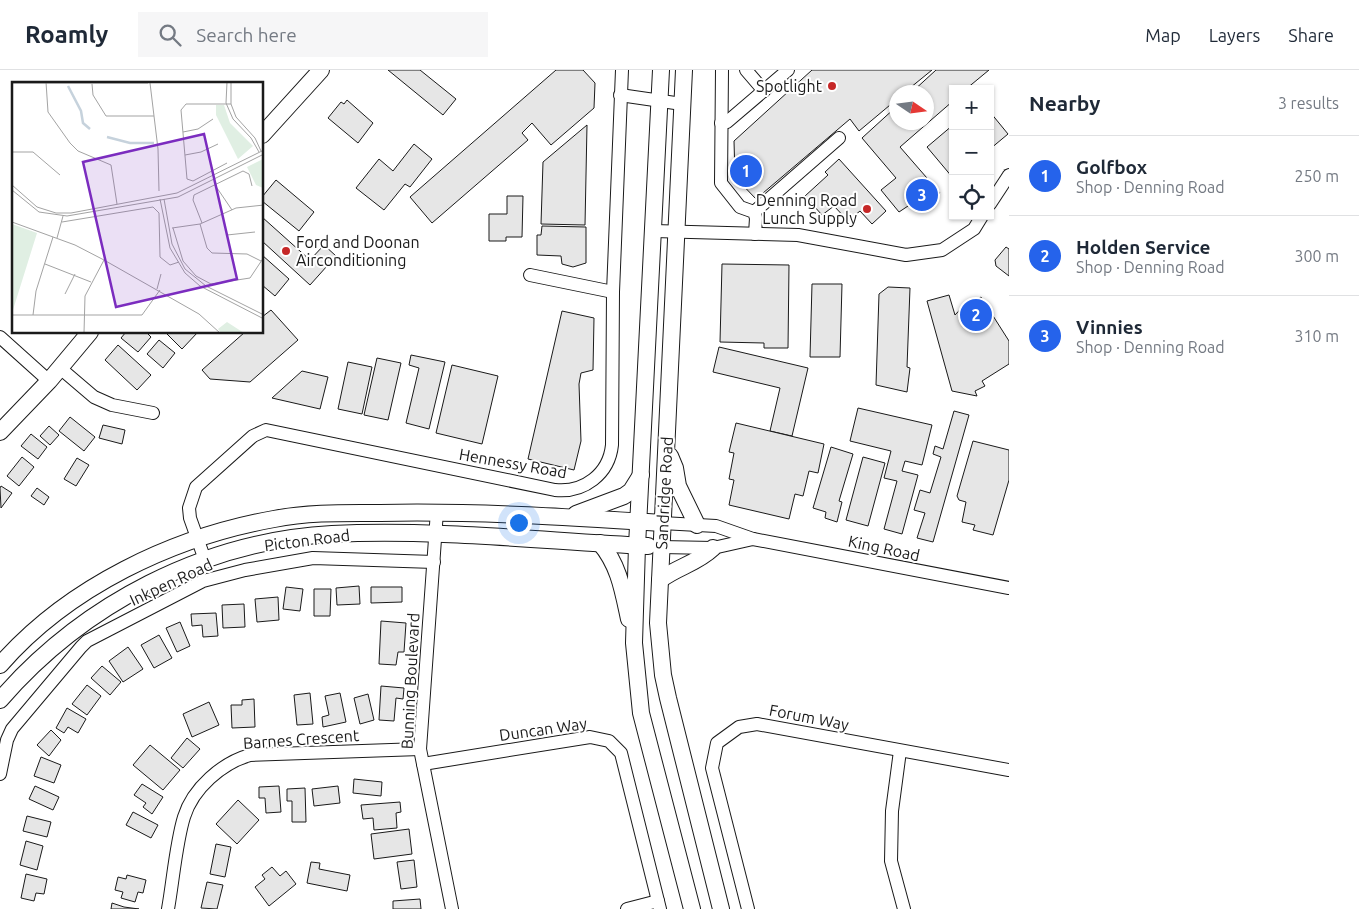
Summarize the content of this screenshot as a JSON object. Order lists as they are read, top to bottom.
{
  "streets": {
    "main road": ["Sandridge Road", "Picton Road"],
    "street": [
      "Hennessy Road",
      "King Road",
      "Inkpen Road",
      "Bunning Boulevard",
      "Forum Way",
      "Duncan Way",
      "Barnes Crescent"
    ]
  },
  "crossings": [
    ["Hennessy Road", "Picton Road"],
    ["Sandridge Road", "Picton Road"],
    ["Sandridge Road", "King Road"],
    ["Picton Road", "King Road"],
    ["Picton Road", "Bunning Boulevard"],
    ["Inkpen Road", "Bunning Boulevard"],
    ["Bunning Boulevard", "Duncan Way"],
    ["Bunning Boulevard", "Barnes Crescent"]
  ],
  "places": ["Spotlight", "Denning Road Lunch Supply", "Ford and Doonan Airconditioning"],
  "north": "right",
  "page": {
    "header": "Roamly",
    "search": "Search here",
    "nav": ["Map", "Layers", "Share"],
    "heading": ["Nearby", "3 results"],
    "map_buttons": ["+", "−"],
    "list": [
      {
        "mark": "1",
        "name": "Golfbox",
        "note": "Shop · Denning Road",
        "value": "250 m"
      },
      {
        "mark": "2",
        "name": "Holden Service",
        "note": "Shop · Denning Road",
        "value": "300 m"
      },
      {
        "mark": "3",
        "name": "Vinnies",
        "note": "Shop · Denning Road",
        "value": "310 m"
      }
    ],
    "pins": ["1", "3", "2"]
  }
}
